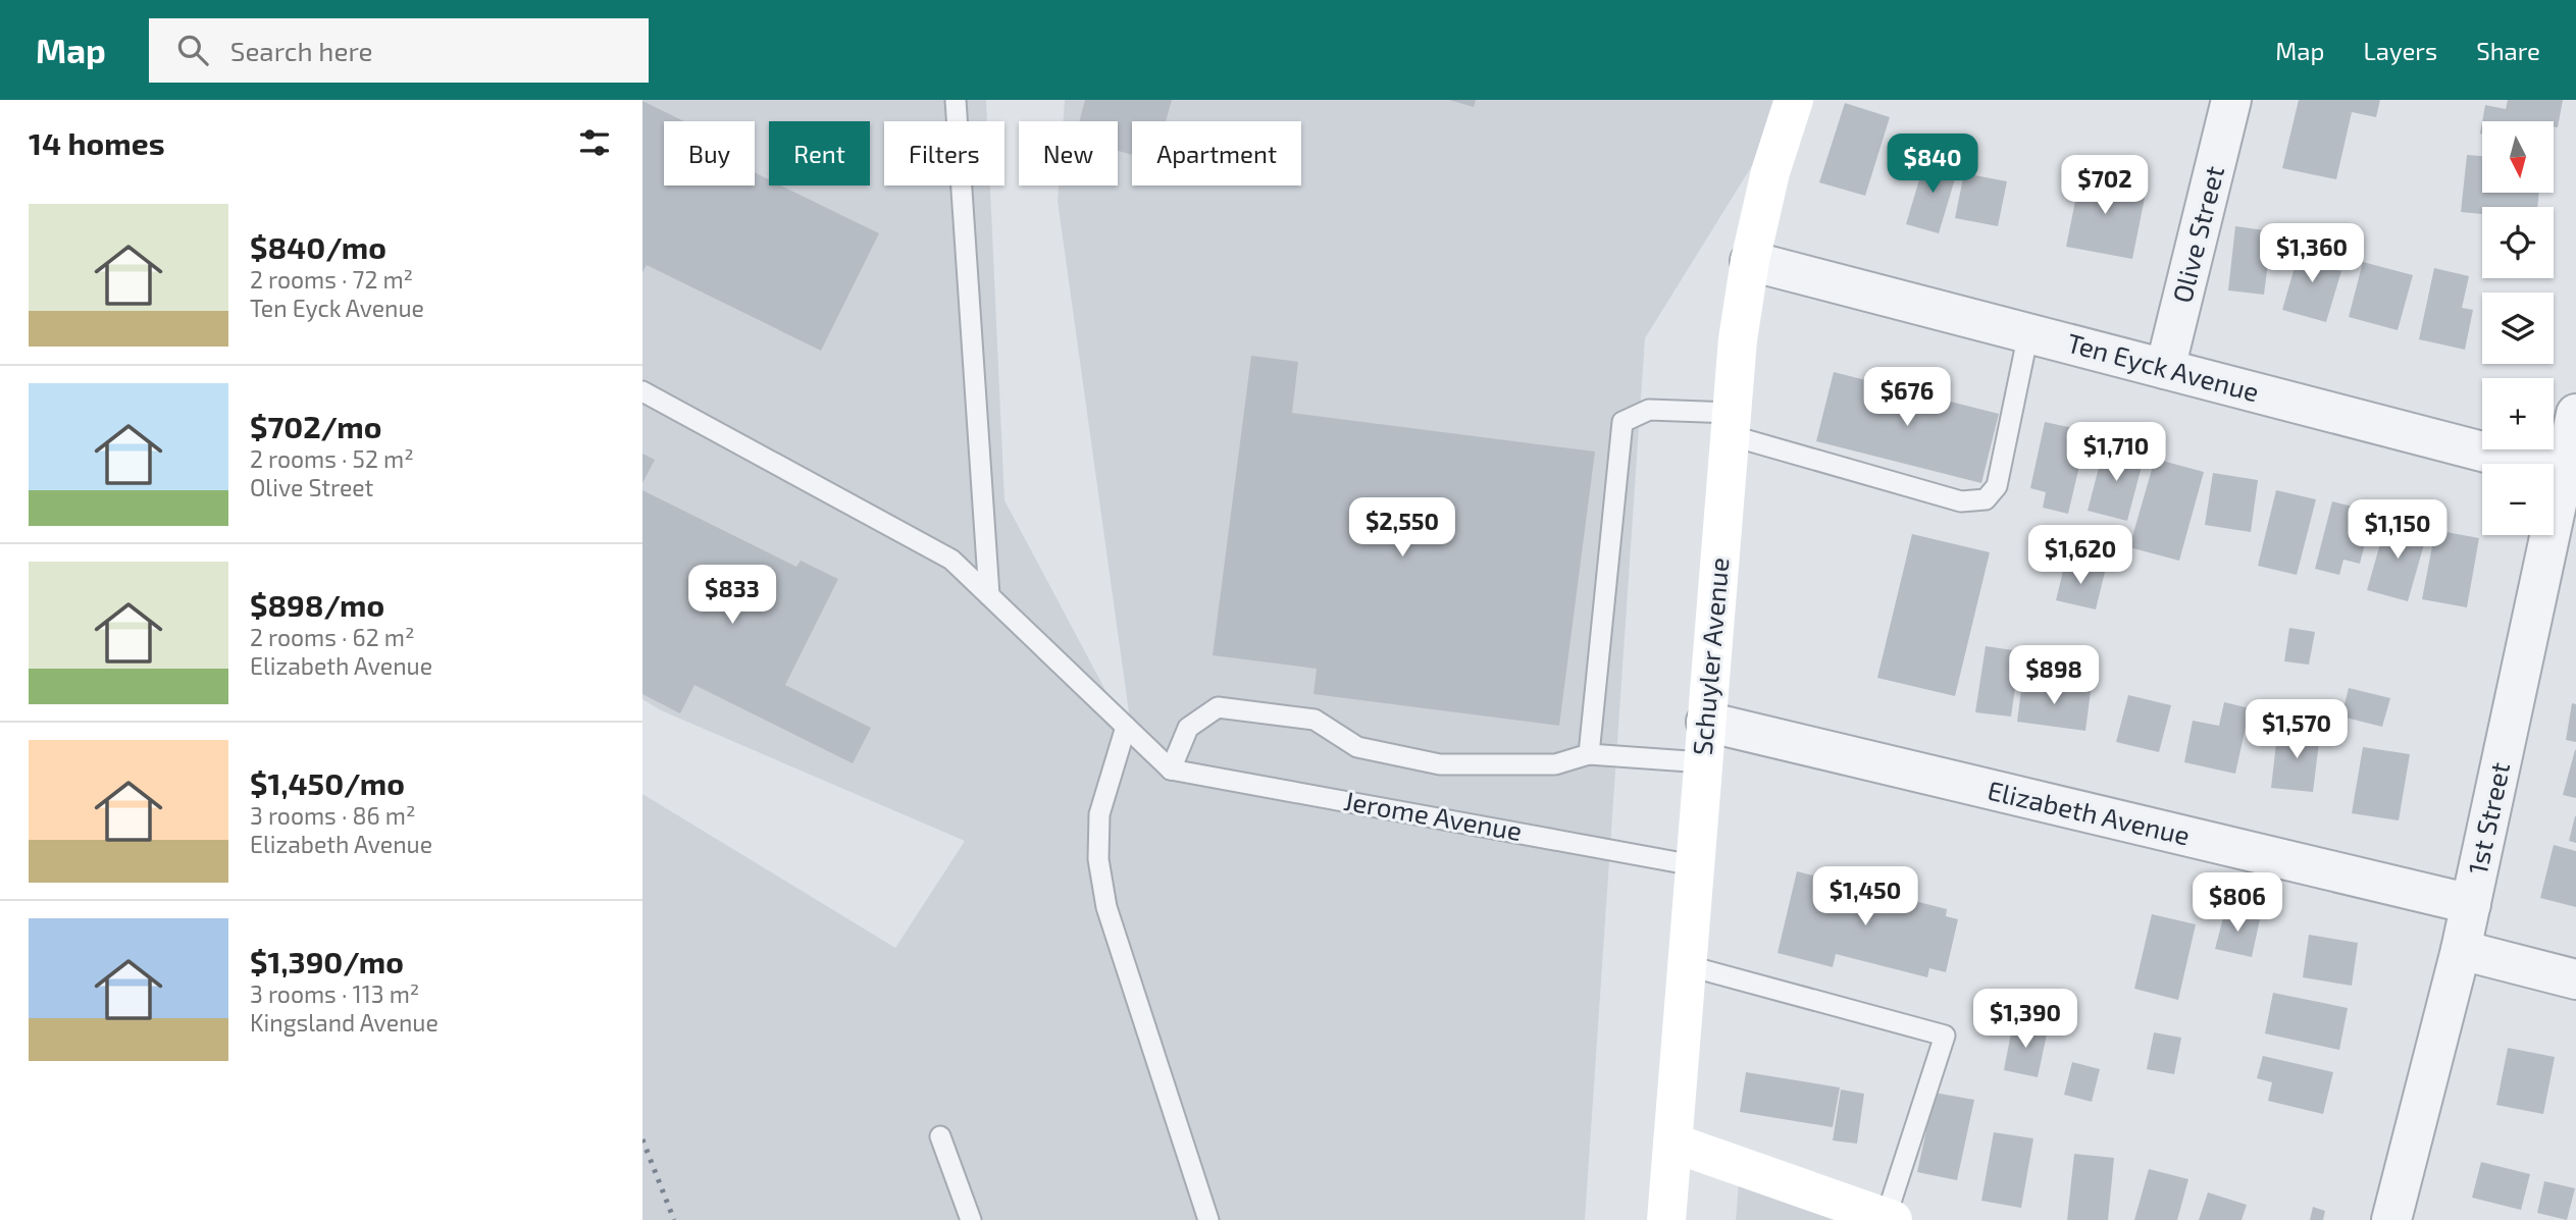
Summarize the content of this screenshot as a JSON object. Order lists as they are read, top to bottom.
{
  "streets": {
    "street": [
      "Olive Street",
      "Ten Eyck Avenue",
      "Schuyler Avenue",
      "Elizabeth Avenue",
      "1st Street"
    ],
    "lane": ["Jerome Avenue"]
  },
  "crossings": [
    ["Olive Street", "Ten Eyck Avenue"],
    ["Ten Eyck Avenue", "Schuyler Avenue"],
    ["Ten Eyck Avenue", "1st Street"],
    ["Schuyler Avenue", "Elizabeth Avenue"],
    ["Schuyler Avenue", "Jerome Avenue"],
    ["Elizabeth Avenue", "1st Street"]
  ],
  "north": "bottom",
  "page": {
    "header": "Map",
    "search": "Search here",
    "nav": ["Map", "Layers", "Share"],
    "heading": "14 homes",
    "map_buttons": ["+", "−"],
    "chip": [
      "Buy",
      "Rent",
      "Filters",
      "New",
      "Apartment"
    ],
    "price": [
      "$840",
      "$702",
      "$1,360",
      "$676",
      "$1,710",
      "$2,550",
      "$1,150",
      "$1,620",
      "$833",
      "$898",
      "$1,570",
      "$1,450",
      "$806",
      "$1,390"
    ],
    "list": [
      {
        "name": "$840/mo",
        "note": "2 rooms · 72 m² · Ten Eyck Avenue"
      },
      {
        "name": "$702/mo",
        "note": "2 rooms · 52 m² · Olive Street"
      },
      {
        "name": "$898/mo",
        "note": "2 rooms · 62 m² · Elizabeth Avenue"
      },
      {
        "name": "$1,450/mo",
        "note": "3 rooms · 86 m² · Elizabeth Avenue"
      },
      {
        "name": "$1,390/mo",
        "note": "3 rooms · 113 m² · Kingsland Avenue"
      }
    ]
  }
}
